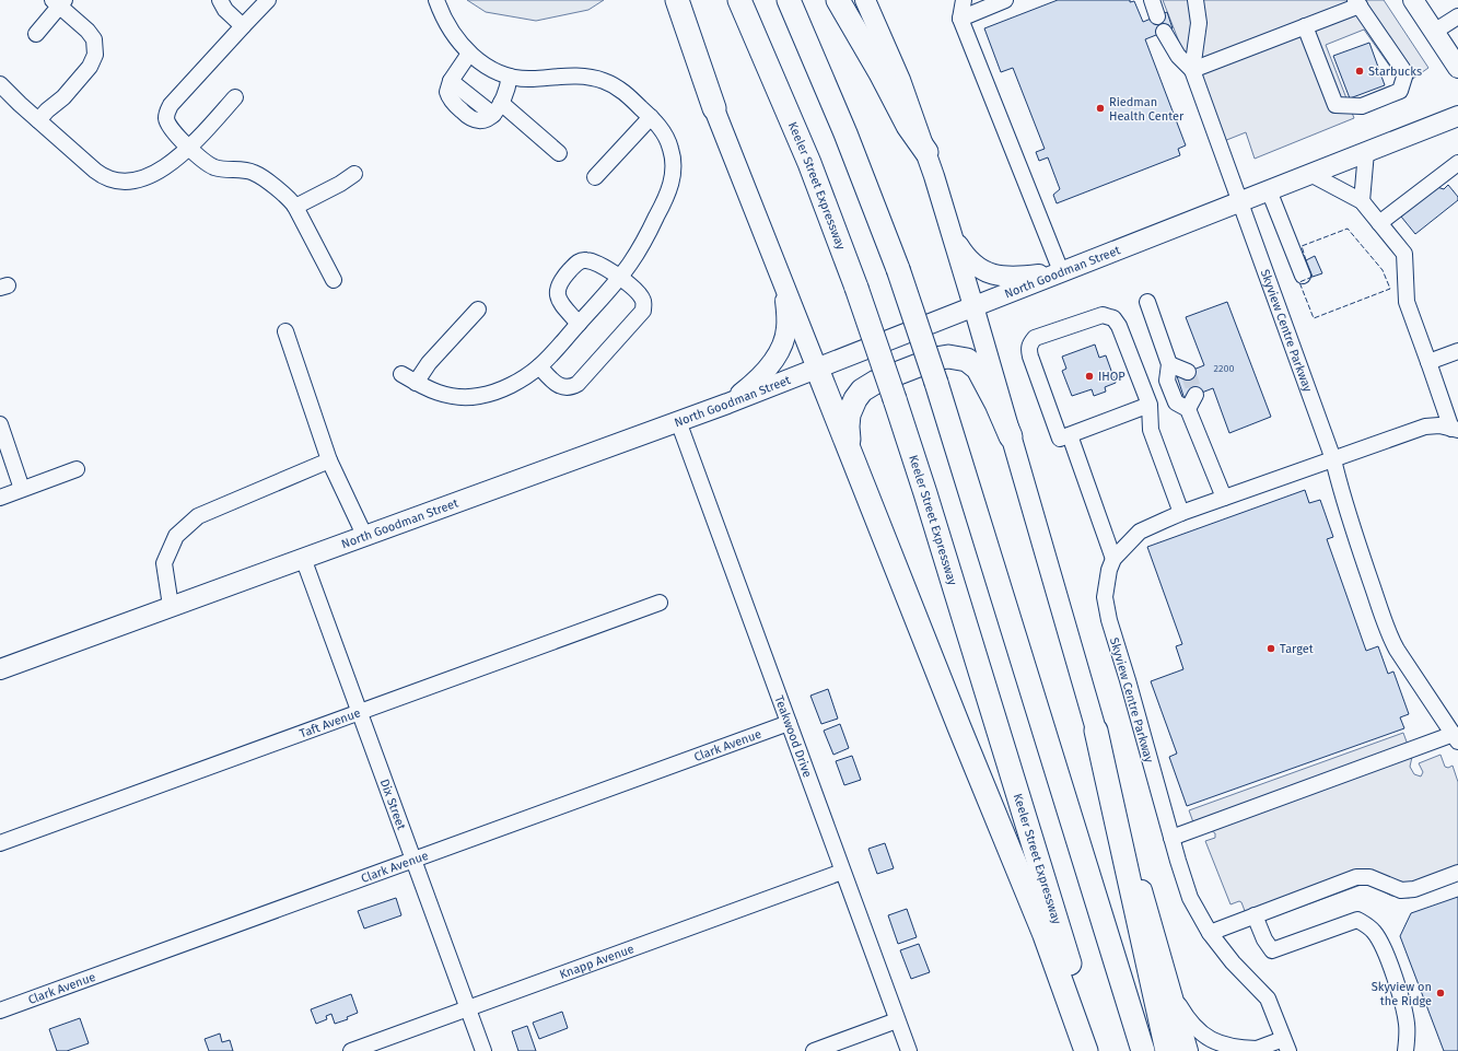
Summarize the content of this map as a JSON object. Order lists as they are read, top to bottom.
{
  "streets": {
    "highway": ["Keeler Street Expressway"],
    "main road": ["North Goodman Street"],
    "street": [
      "Skyview Centre Parkway",
      "Taft Avenue",
      "Teakwood Drive",
      "Clark Avenue",
      "Dix Street",
      "Knapp Avenue"
    ]
  },
  "crossings": [
    ["North Goodman Street", "Skyview Centre Parkway"],
    ["North Goodman Street", "Teakwood Drive"],
    ["North Goodman Street", "Dix Street"],
    ["Taft Avenue", "Dix Street"],
    ["Teakwood Drive", "Clark Avenue"],
    ["Teakwood Drive", "Knapp Avenue"],
    ["Clark Avenue", "Dix Street"],
    ["Dix Street", "Knapp Avenue"]
  ],
  "places": [
    "Starbucks",
    "Riedman Health Center",
    "IHOP",
    "Target",
    "Skyview on the Ridge"
  ],
  "house_numbers": ["2200"]
}
